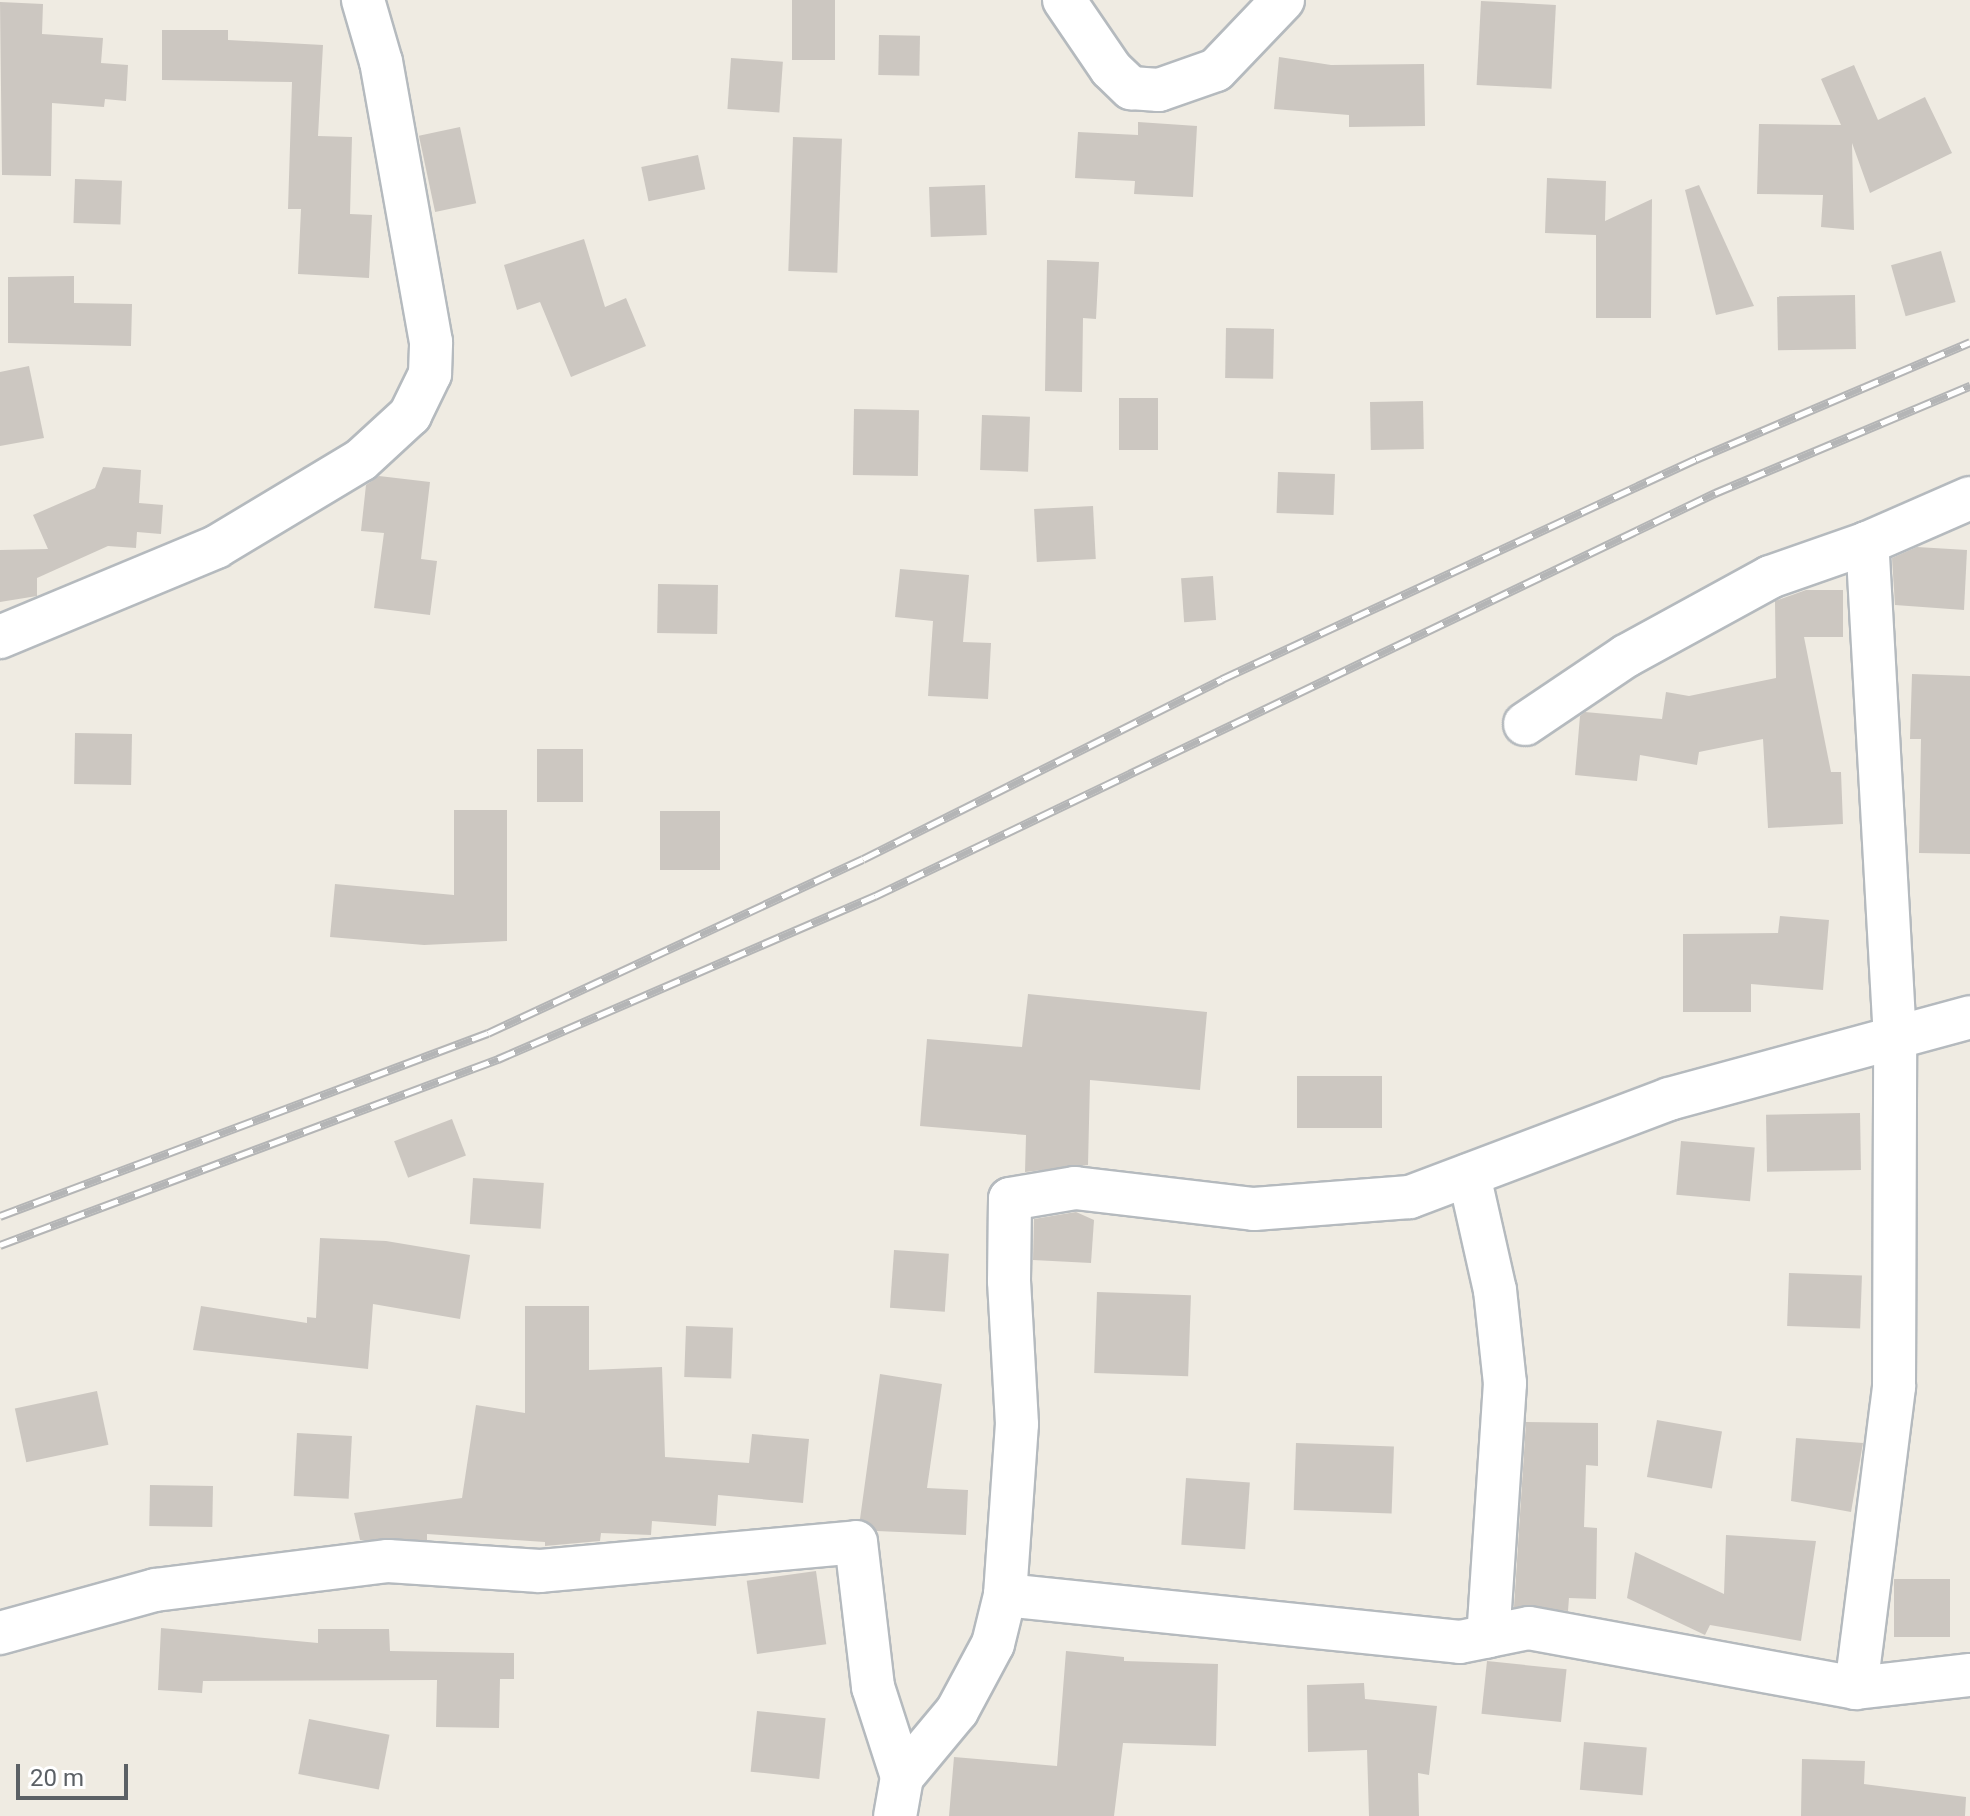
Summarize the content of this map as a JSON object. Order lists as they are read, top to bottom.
{
  "scale_bar": "20 m"
}
